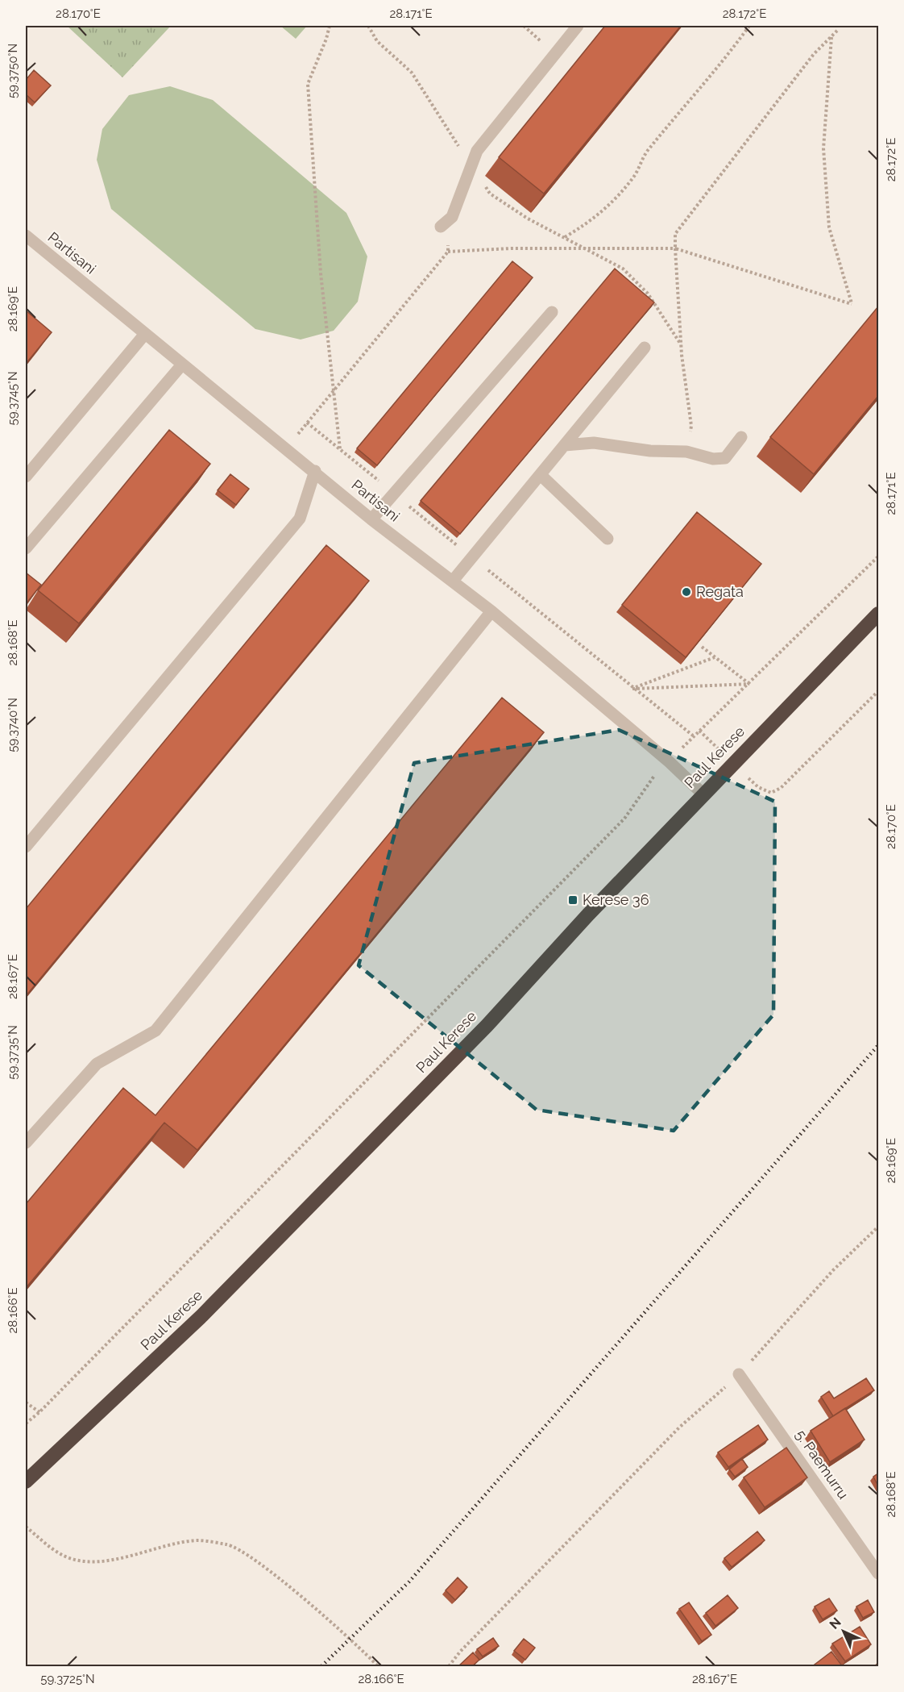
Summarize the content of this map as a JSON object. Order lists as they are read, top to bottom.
{
  "streets": {
    "highway": ["Paul Kerese"],
    "street": ["Partisani", "5. Paemurru"]
  },
  "crossings": [
    ["Partisani", "Paul Kerese"]
  ],
  "places": {
    "other": ["Regata"],
    "transit": ["Kerese 36"]
  },
  "north": "top left",
  "coordinates": [
    "28.170°E",
    "28.171°E",
    "28.172°E",
    "59.3750°N",
    "28.169°E",
    "59.3745°N",
    "28.168°E",
    "59.3740°N",
    "28.167°E",
    "59.3735°N",
    "28.166°E",
    "59.3725°N"
  ]
}
